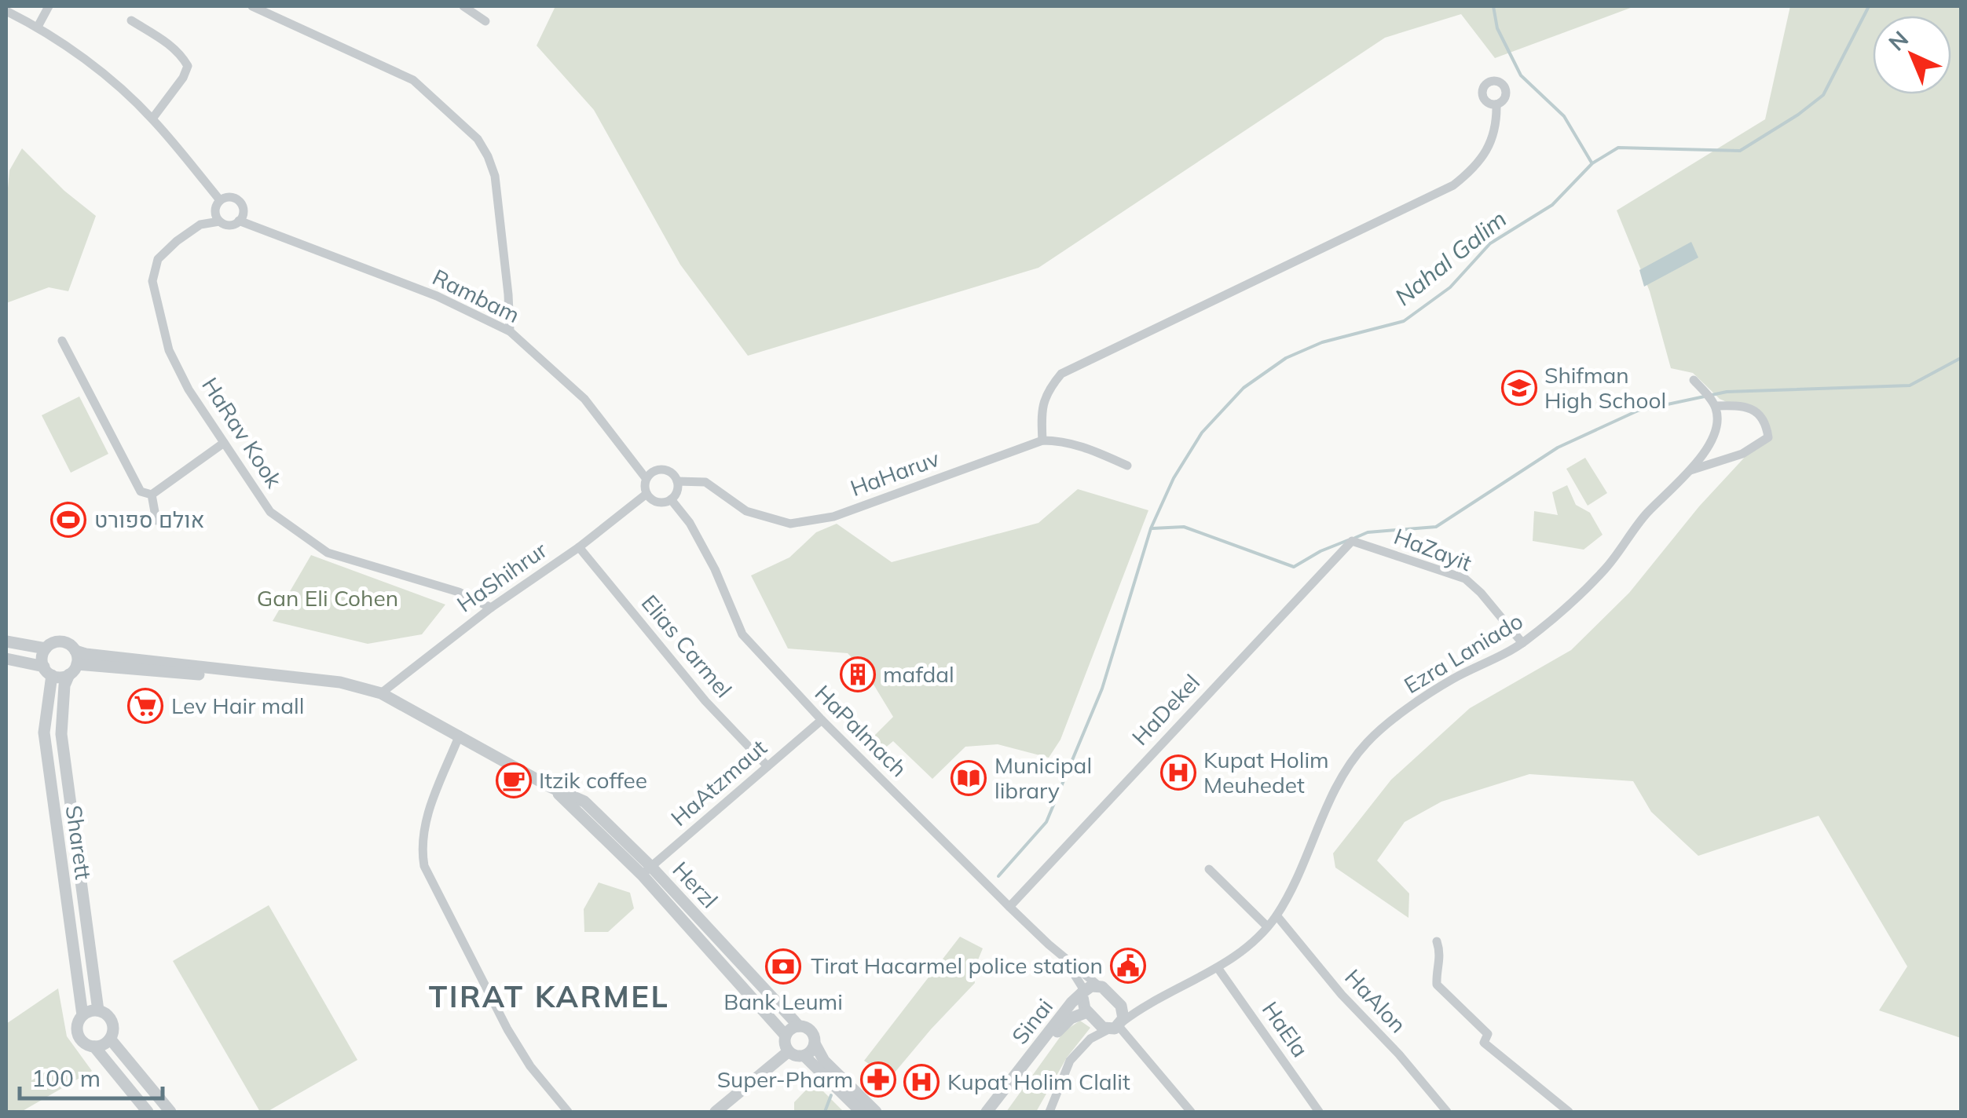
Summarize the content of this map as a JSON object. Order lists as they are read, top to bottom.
{
  "streets": {
    "street": [
      "Rambam",
      "HaRav Kook",
      "HaHaruv",
      "HaZayit",
      "HaShihrur",
      "Elias Carmel",
      "Ezra Laniado",
      "HaDekel",
      "HaPalmach",
      "HaAtzmaut",
      "Sharett",
      "Herzl",
      "HaAlon",
      "Sinai",
      "HaEla"
    ]
  },
  "crossings": [
    ["Rambam", "HaRav Kook"],
    ["Rambam", "HaHaruv"],
    ["Rambam", "HaShihrur"],
    ["Rambam", "HaPalmach"],
    ["HaRav Kook", "HaShihrur"],
    ["HaHaruv", "HaShihrur"],
    ["HaHaruv", "HaPalmach"],
    ["HaZayit", "Ezra Laniado"],
    ["HaZayit", "HaDekel"],
    ["HaShihrur", "Elias Carmel"],
    ["HaShihrur", "HaPalmach"],
    ["HaShihrur", "Herzl"],
    ["Elias Carmel", "HaAtzmaut"],
    ["Ezra Laniado", "HaPalmach"],
    ["Ezra Laniado", "HaAlon"],
    ["Ezra Laniado", "Sinai"],
    ["Ezra Laniado", "HaEla"],
    ["HaDekel", "HaPalmach"],
    ["HaPalmach", "HaAtzmaut"],
    ["HaPalmach", "Sinai"],
    ["HaAtzmaut", "Herzl"],
    ["Sharett", "Herzl"]
  ],
  "districts": ["TIRAT KARMEL"],
  "water": ["Nahal Galim"],
  "parks": ["Gan Eli Cohen"],
  "places": {
    "school or university": ["Shifman High School"],
    "sports": ["אולם ספורט"],
    "building": ["mafdal"],
    "supermarket": ["Lev Hair mall"],
    "hospital": ["Kupat Holim Meuhedet", "Kupat Holim Clalit"],
    "library": ["Municipal library"],
    "cafe": ["Itzik coffee"],
    "public building": ["Tirat Hacarmel police station"],
    "bank": ["Bank Leumi"],
    "pharmacy": ["Super-Pharm"]
  },
  "scale_bar": "100 m",
  "north": "top left"
}
